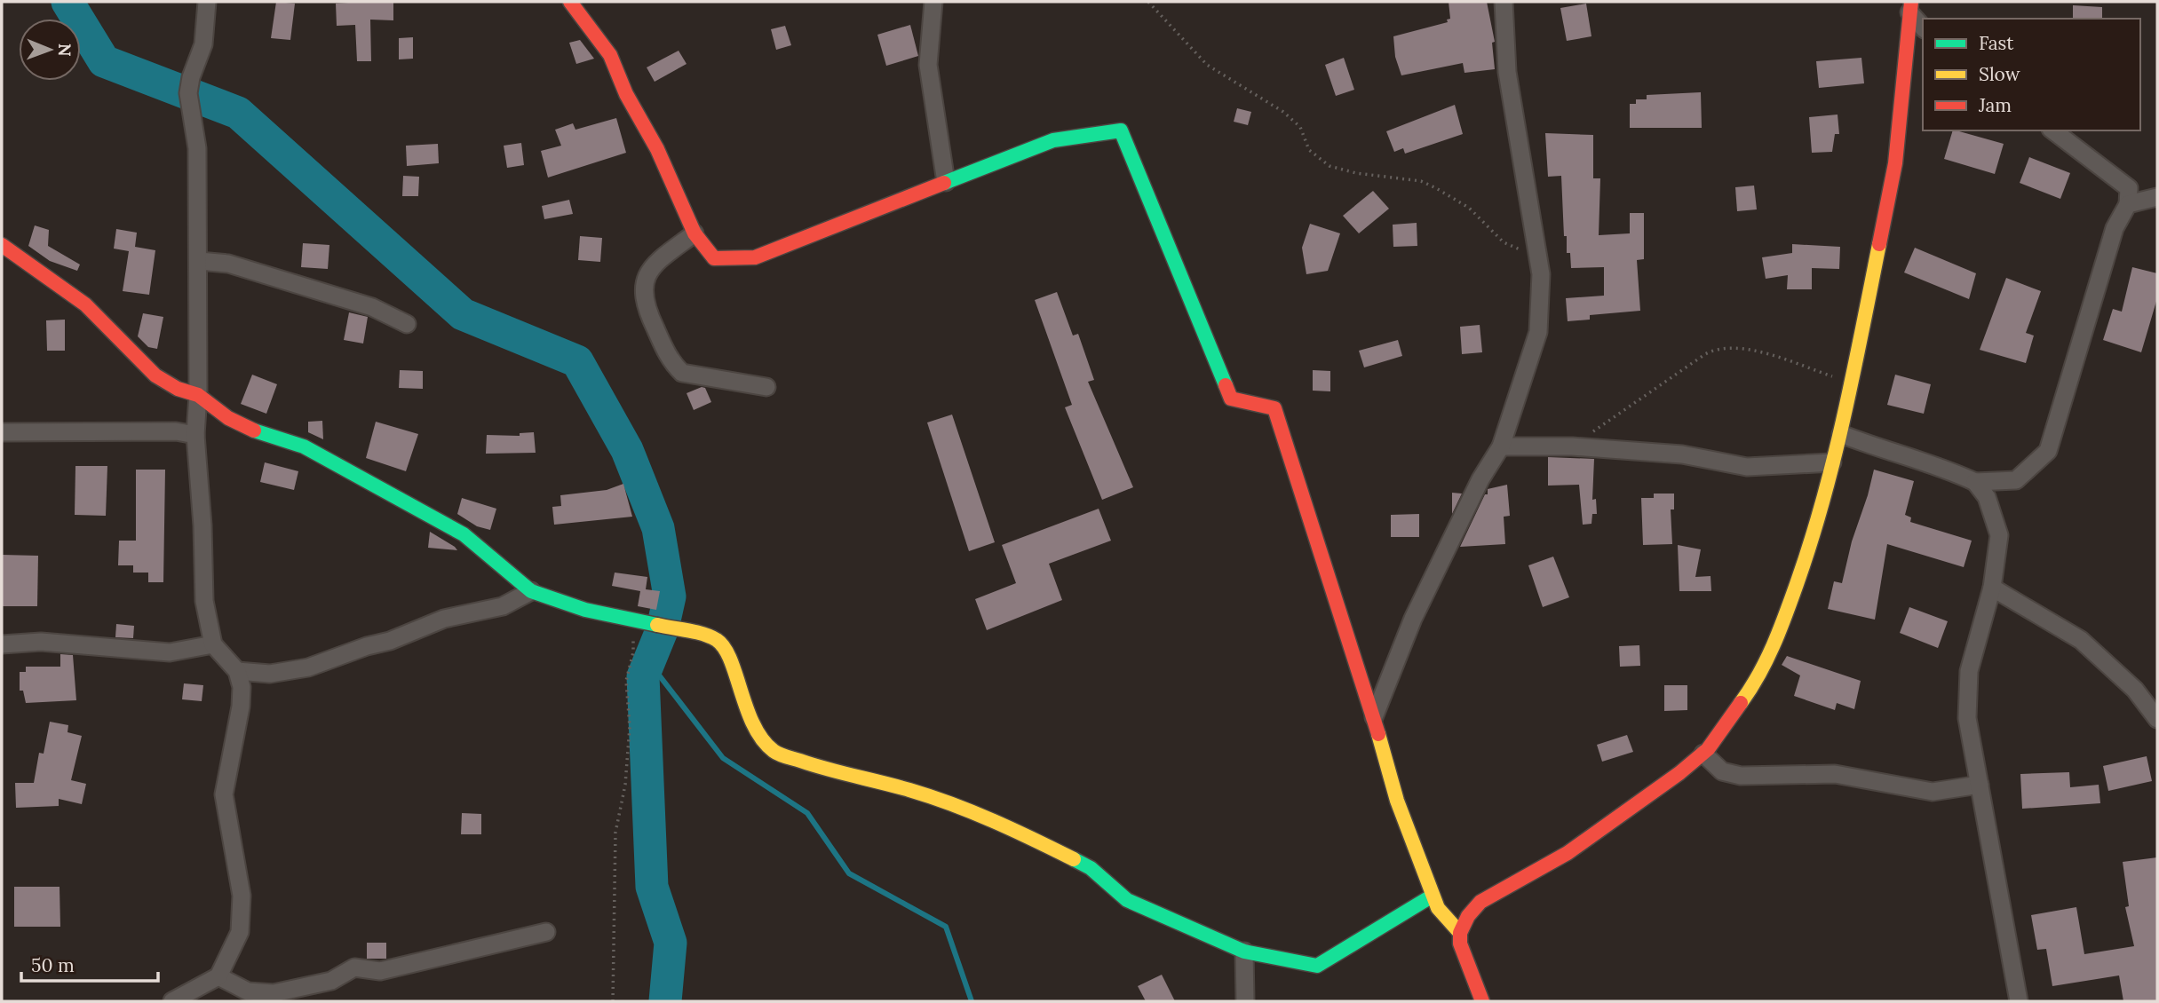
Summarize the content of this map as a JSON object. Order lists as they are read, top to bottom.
{
  "legend": ["Fast", "Slow", "Jam"],
  "scale_bar": "50 m",
  "north": "right"
}
